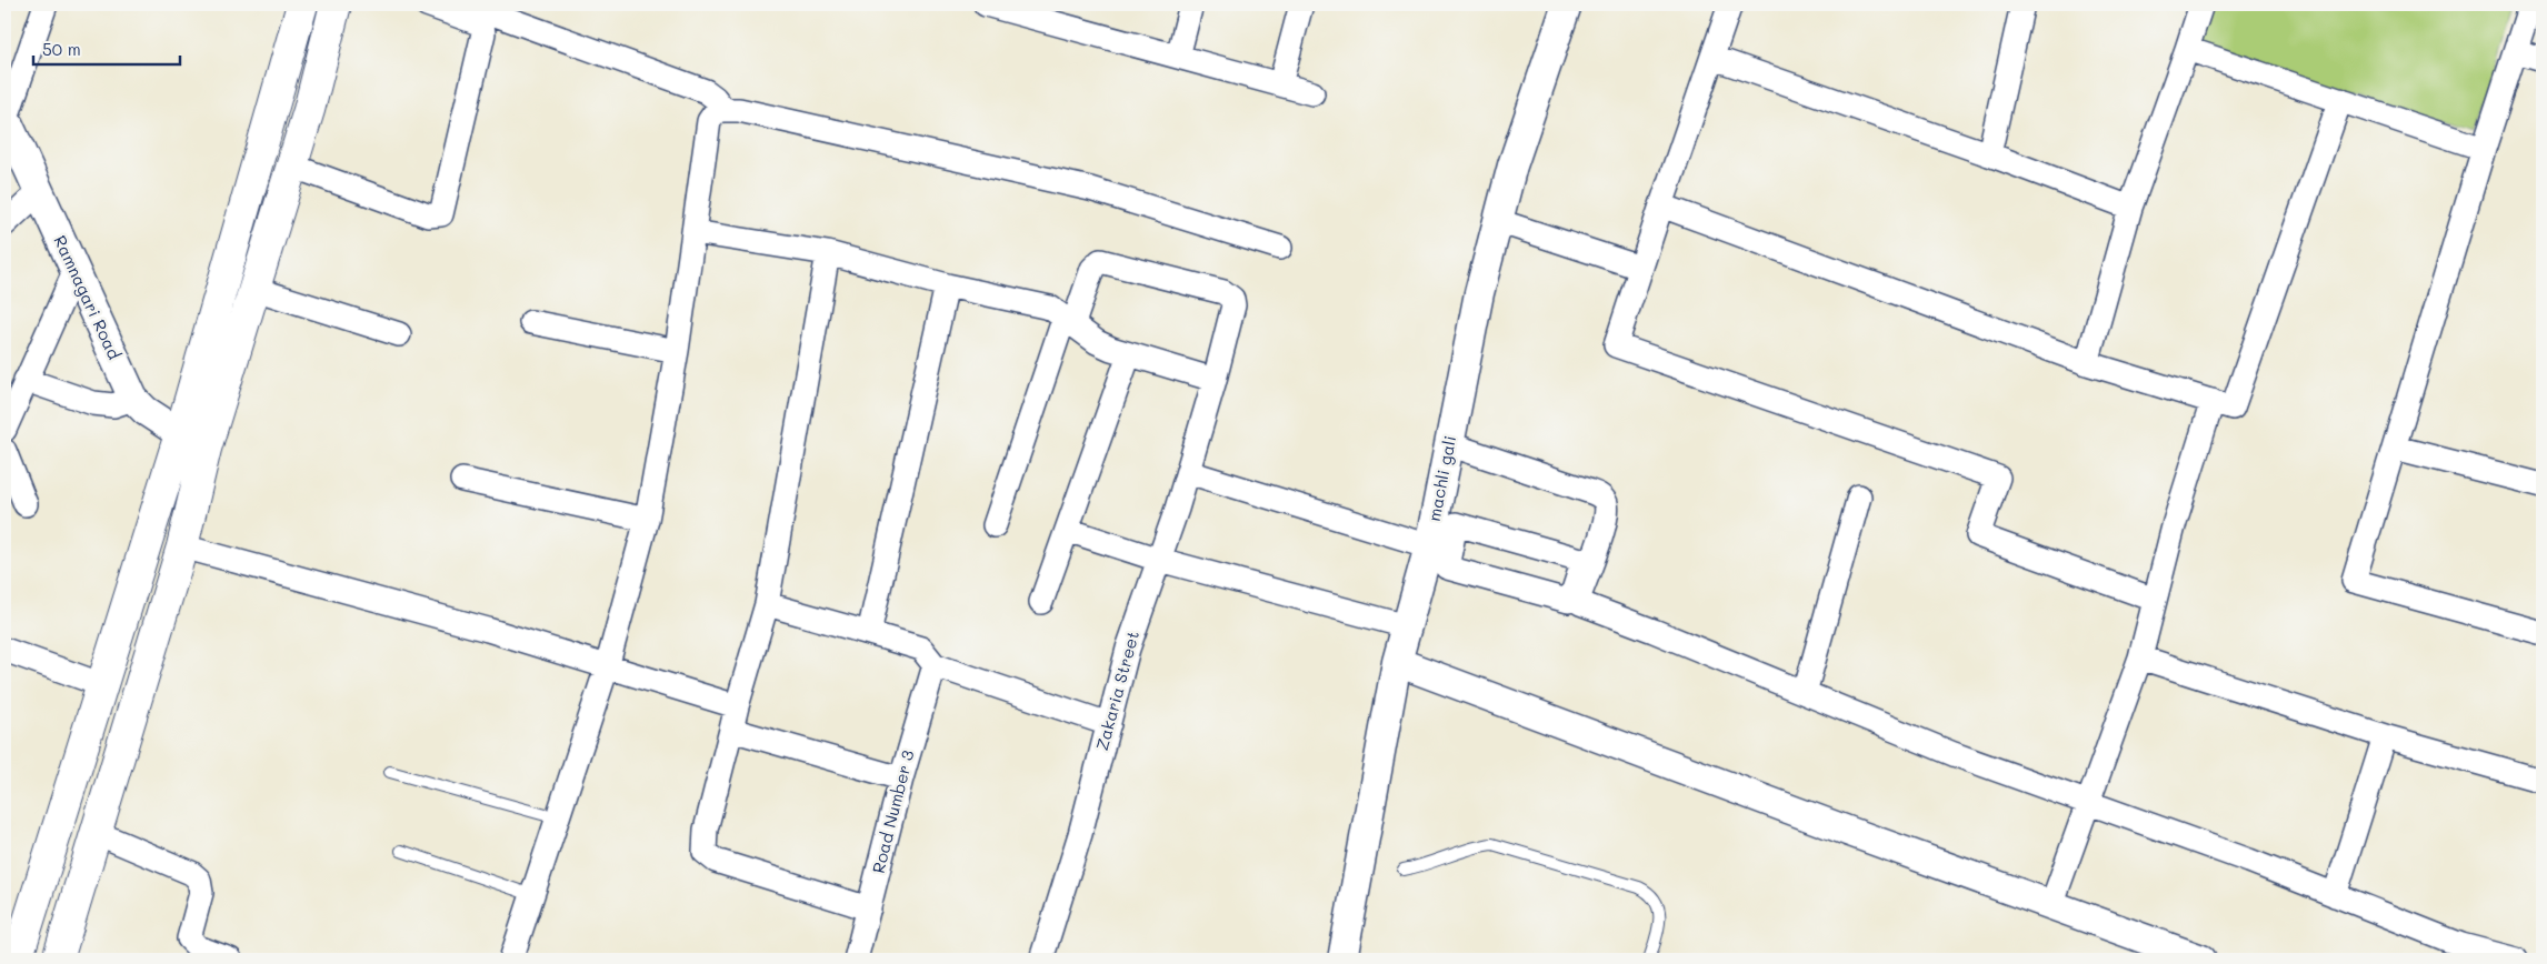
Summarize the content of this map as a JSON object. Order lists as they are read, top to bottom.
{
  "streets": {
    "street": [
      "Ramnagari Road",
      "machli gali",
      "Zakaria Street",
      "Road Number 3"
    ]
  },
  "scale_bar": "50 m"
}
